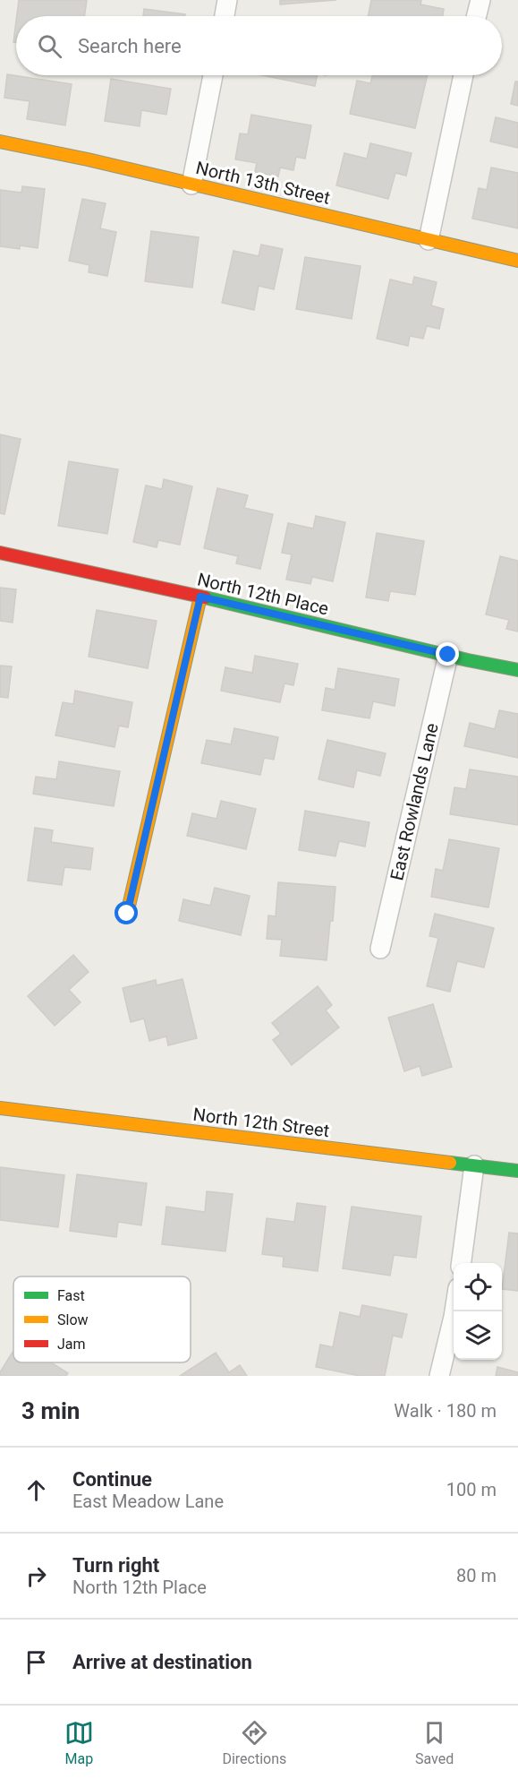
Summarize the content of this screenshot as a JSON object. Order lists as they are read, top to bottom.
{
  "streets": {
    "street": [
      "North 13th Street",
      "North 12th Place",
      "East Rowlands Lane",
      "North 12th Street"
    ]
  },
  "crossings": [
    ["North 12th Place", "East Rowlands Lane"]
  ],
  "legend": ["Fast", "Slow", "Jam"],
  "page": {
    "search": "Search here",
    "heading": ["3 min", "Walk · 180 m"],
    "list": [
      ["Continue", "East Meadow Lane", "100 m"],
      ["Turn right", "North 12th Place", "80 m"],
      "Arrive at destination"
    ],
    "nav": ["Map", "Directions", "Saved"]
  }
}
